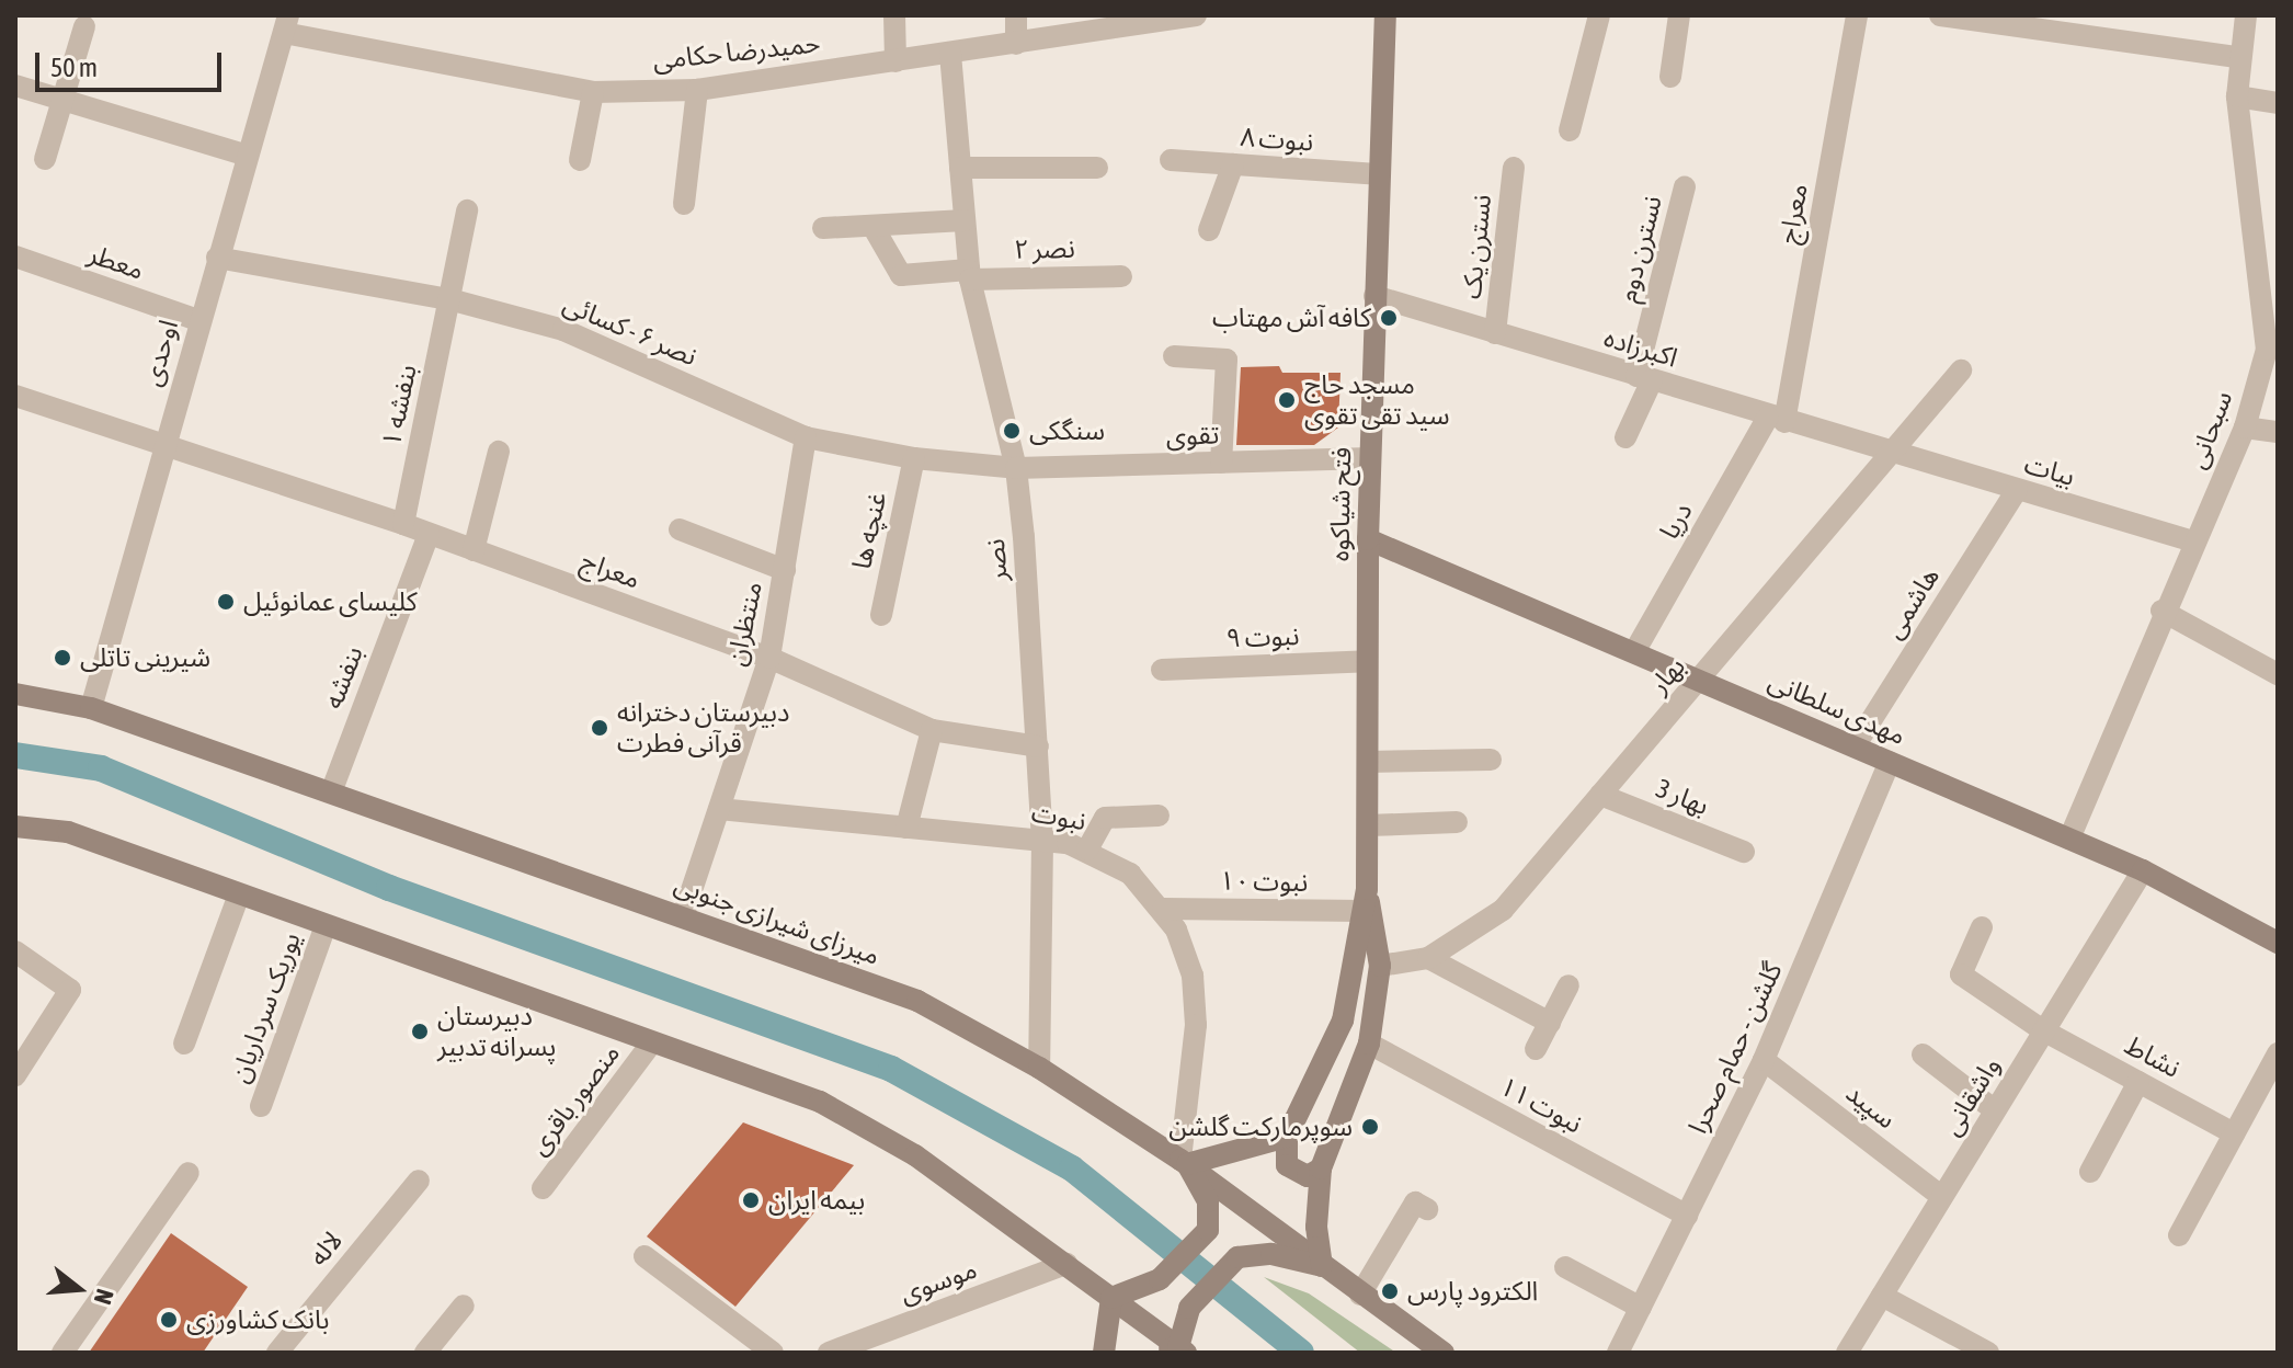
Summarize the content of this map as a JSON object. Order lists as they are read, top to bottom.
{
  "streets": {
    "main road": ["فتح شیاکوه", "مهدی سلطانی", "میرزای شیرازی جنوبی"],
    "street": [
      "حمیدرضا حکامی",
      "نبوت ۸",
      "معراج",
      "نسترن یک",
      "نصر ۲",
      "نسترن دوم",
      "معطر",
      "نصر ۶ - کسائی",
      "اکبرزاده",
      "اوحدی",
      "بنفشه ۱",
      "سبحانی",
      "تقوی",
      "بیات",
      "دریا",
      "غنچه ها",
      "نصر",
      "هاشمی",
      "منتظران",
      "نبوت ۹",
      "بهار",
      "بنفشه",
      "بهار 3",
      "نبوت",
      "نبوت ۱۰",
      "یوریک سرداریان",
      "گلشن - حمام صحرا",
      "نشاط",
      "واشقانی",
      "منصور باقری",
      "نبوت ۱۱",
      "سپید",
      "لاله",
      "موسوی"
    ]
  },
  "crossings": [
    ["حمیدرضا حکامی", "اوحدی"],
    ["حمیدرضا حکامی", "نصر"],
    ["نبوت ۸", "فتح شیاکوه"],
    ["معراج", "اکبرزاده"],
    ["معراج", "اوحدی"],
    ["معراج", "بنفشه ۱"],
    ["معراج", "دریا"],
    ["معراج", "نصر"],
    ["معراج", "منتظران"],
    ["معراج", "بنفشه"],
    ["نسترن یک", "اکبرزاده"],
    ["نصر ۲", "نصر"],
    ["نسترن دوم", "اکبرزاده"],
    ["معطر", "اوحدی"],
    ["نصر ۶ - کسائی", "اوحدی"],
    ["نصر ۶ - کسائی", "بنفشه ۱"],
    ["نصر ۶ - کسائی", "تقوی"],
    ["نصر ۶ - کسائی", "غنچه ها"],
    ["نصر ۶ - کسائی", "نصر"],
    ["نصر ۶ - کسائی", "منتظران"],
    ["اکبرزاده", "بیات"],
    ["اکبرزاده", "فتح شیاکوه"],
    ["اکبرزاده", "دریا"],
    ["اکبرزاده", "بهار"],
    ["اوحدی", "میرزای شیرازی جنوبی"],
    ["سبحانی", "بیات"],
    ["سبحانی", "مهدی سلطانی"],
    ["تقوی", "فتح شیاکوه"],
    ["تقوی", "نصر"],
    ["بیات", "هاشمی"],
    ["بیات", "بهار"],
    ["فتح شیاکوه", "نبوت ۹"],
    ["فتح شیاکوه", "بهار"],
    ["فتح شیاکوه", "مهدی سلطانی"],
    ["فتح شیاکوه", "نبوت ۱۰"],
    ["فتح شیاکوه", "میرزای شیرازی جنوبی"],
    ["فتح شیاکوه", "نبوت ۱۱"],
    ["دریا", "مهدی سلطانی"],
    ["نصر", "نبوت"],
    ["نصر", "میرزای شیرازی جنوبی"],
    ["هاشمی", "مهدی سلطانی"],
    ["منتظران", "نبوت"],
    ["منتظران", "میرزای شیرازی جنوبی"],
    ["بهار", "مهدی سلطانی"],
    ["بهار", "بهار 3"],
    ["بنفشه", "میرزای شیرازی جنوبی"],
    ["مهدی سلطانی", "گلشن - حمام صحرا"],
    ["مهدی سلطانی", "واشقانی"],
    ["نبوت", "نبوت ۱۰"],
    ["نبوت", "میرزای شیرازی جنوبی"],
    ["گلشن - حمام صحرا", "نبوت ۱۱"],
    ["گلشن - حمام صحرا", "سپید"],
    ["نشاط", "واشقانی"],
    ["واشقانی", "سپید"]
  ],
  "places": [
    "کافه آش مهتاب",
    "مسجد حاج سید تقی تقوی",
    "سنگکی",
    "کلیسای عمانوئیل",
    "شیرینی تاتلی",
    "دبیرستان دخترانه قرآنی فطرت",
    "دبیرستان پسرانه تدبیر",
    "سوپرمارکت گلشن",
    "بیمه ایران",
    "الکترود پارس",
    "بانک کشاورزی"
  ],
  "scale_bar": "50 m",
  "north": "right"
}
